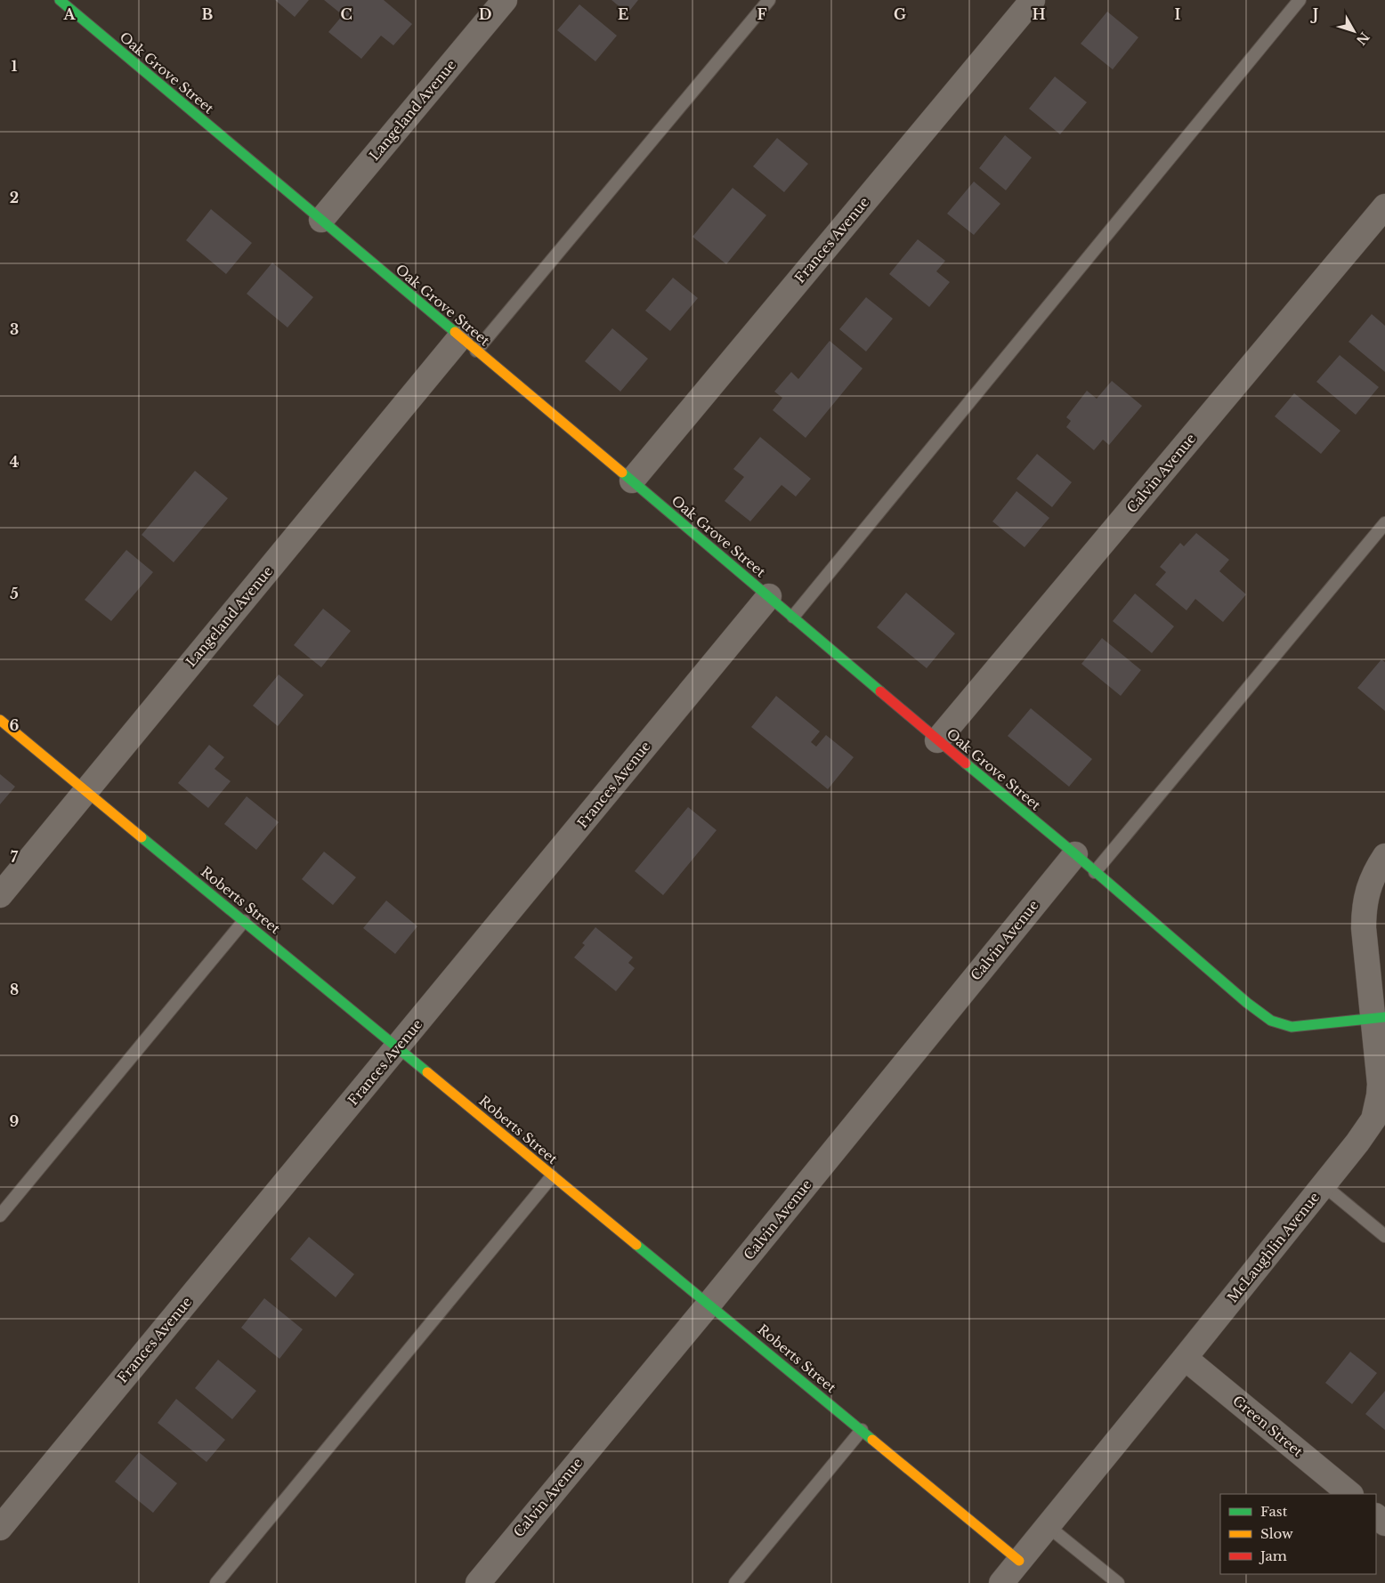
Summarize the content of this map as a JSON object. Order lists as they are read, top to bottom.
{
  "streets": {
    "street": [
      "Oak Grove Street",
      "Langeland Avenue",
      "Frances Avenue",
      "Calvin Avenue",
      "Roberts Street",
      "McLaughlin Avenue",
      "Green Street"
    ]
  },
  "crossings": [
    ["Oak Grove Street", "Langeland Avenue"],
    ["Oak Grove Street", "Frances Avenue"],
    ["Oak Grove Street", "Calvin Avenue"],
    ["Oak Grove Street", "McLaughlin Avenue"],
    ["Langeland Avenue", "Roberts Street"],
    ["Frances Avenue", "Roberts Street"],
    ["Calvin Avenue", "Roberts Street"],
    ["Roberts Street", "McLaughlin Avenue"],
    ["McLaughlin Avenue", "Green Street"]
  ],
  "legend": ["Fast", "Slow", "Jam"],
  "north": "bottom right",
  "grid": {
    "columns": [
      "A",
      "B",
      "C",
      "D",
      "E",
      "F",
      "G",
      "H",
      "I",
      "J"
    ],
    "rows": [
      "1",
      "2",
      "3",
      "4",
      "5",
      "6",
      "7",
      "8",
      "9"
    ]
  }
}
